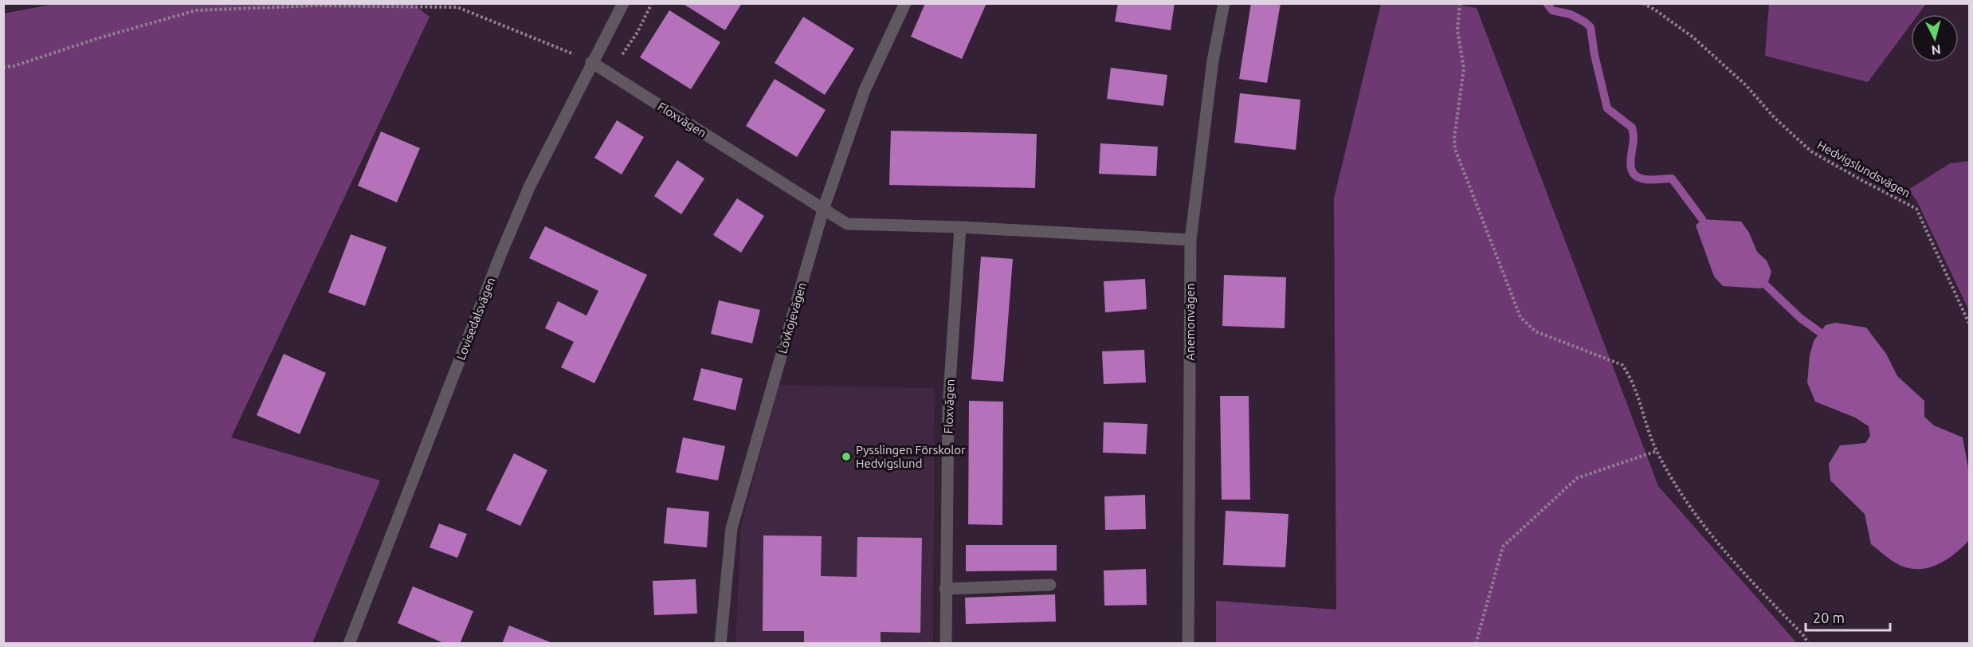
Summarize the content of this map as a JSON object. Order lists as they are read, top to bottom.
{
  "streets": {
    "street": [
      "Floxvägen",
      "Lövkojevägen",
      "Lovisedalsvägen",
      "Anemonvägen"
    ],
    "path": ["Hedvigslundsvägen"]
  },
  "crossings": [
    ["Floxvägen", "Lövkojevägen"],
    ["Floxvägen", "Lovisedalsvägen"],
    ["Floxvägen", "Anemonvägen"]
  ],
  "places": ["Pysslingen Förskolor Hedvigslund"],
  "scale_bar": "20 m",
  "north": "bottom"
}
